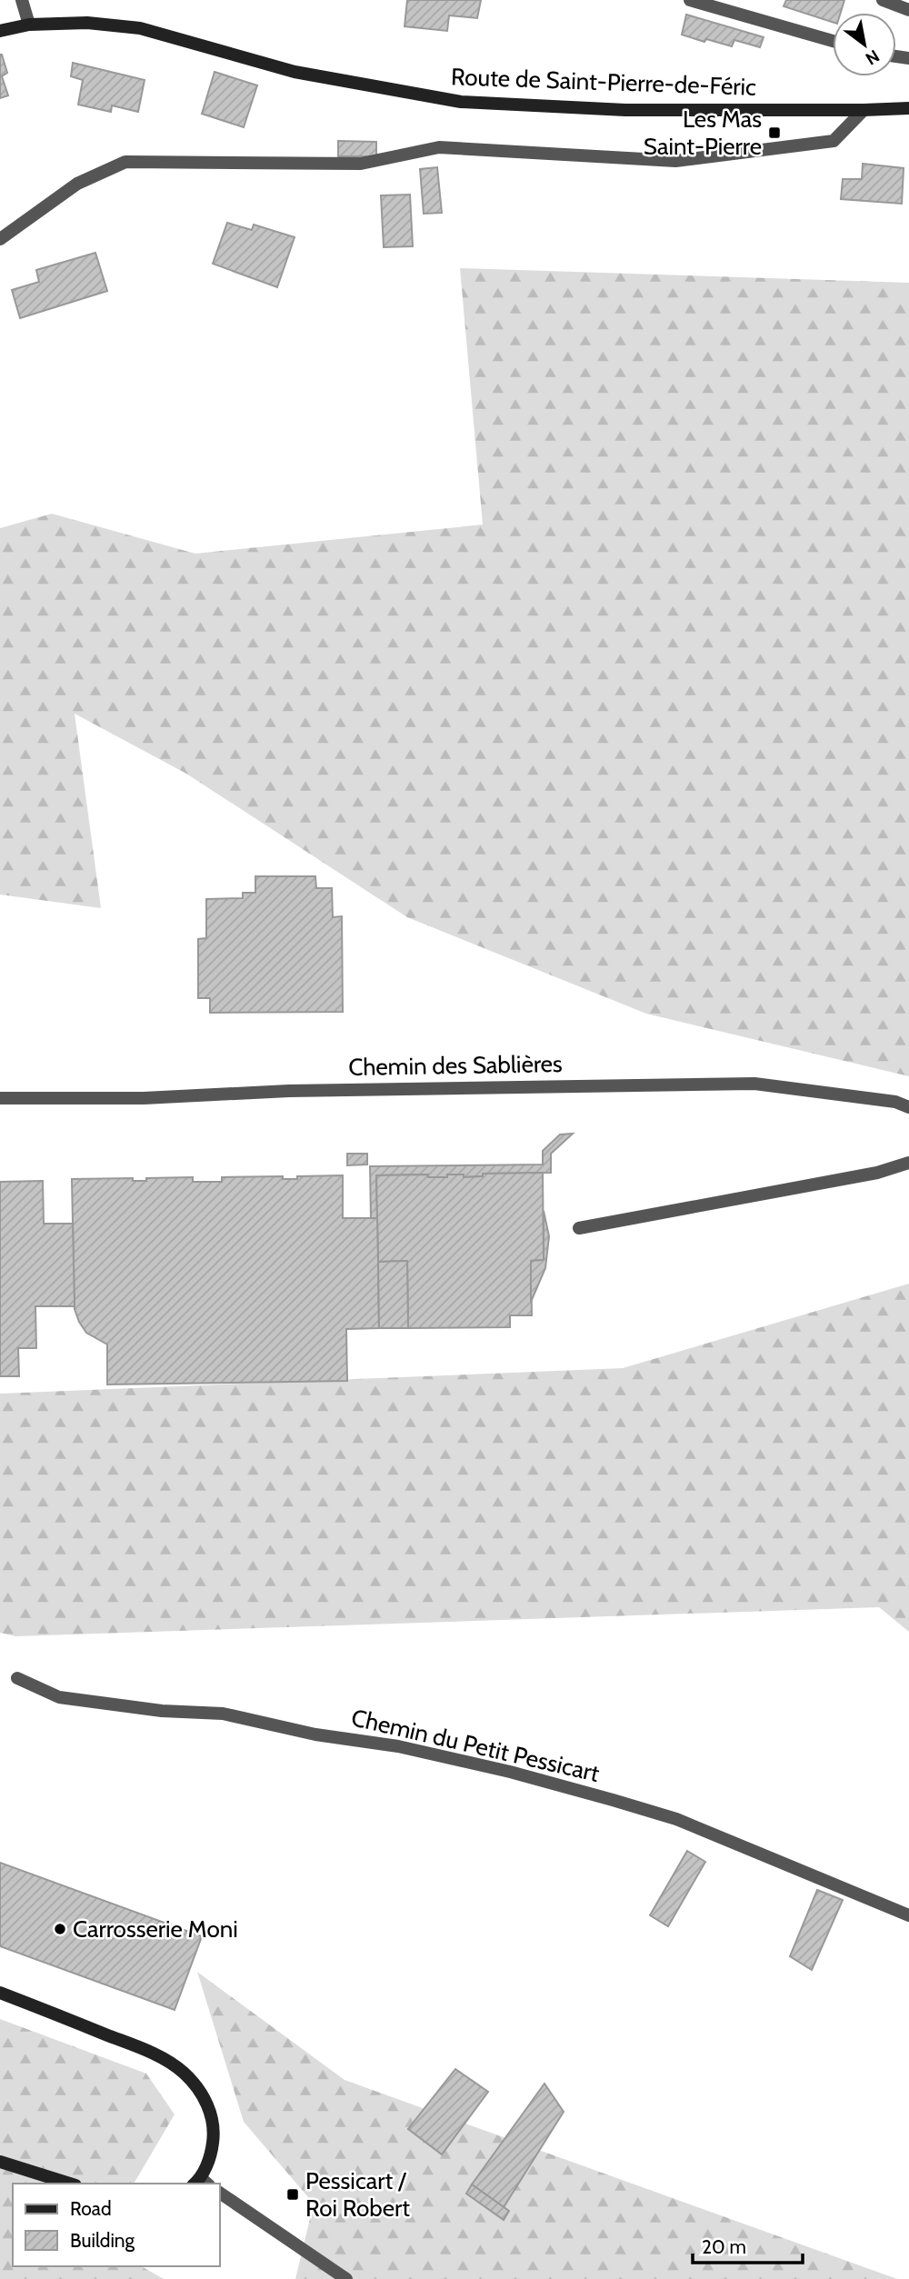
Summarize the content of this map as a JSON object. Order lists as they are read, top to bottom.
{
  "streets": {
    "street": ["Route de Saint-Pierre-de-Féric", "Chemin des Sablières", "Chemin du Petit Pessicart"]
  },
  "places": {
    "transit": ["Les Mas Saint-Pierre", "Pessicart / Roi Robert"],
    "other": ["Carrosserie Moni"]
  },
  "legend": ["Road", "Building"],
  "scale_bar": "20 m",
  "north": "bottom right"
}
